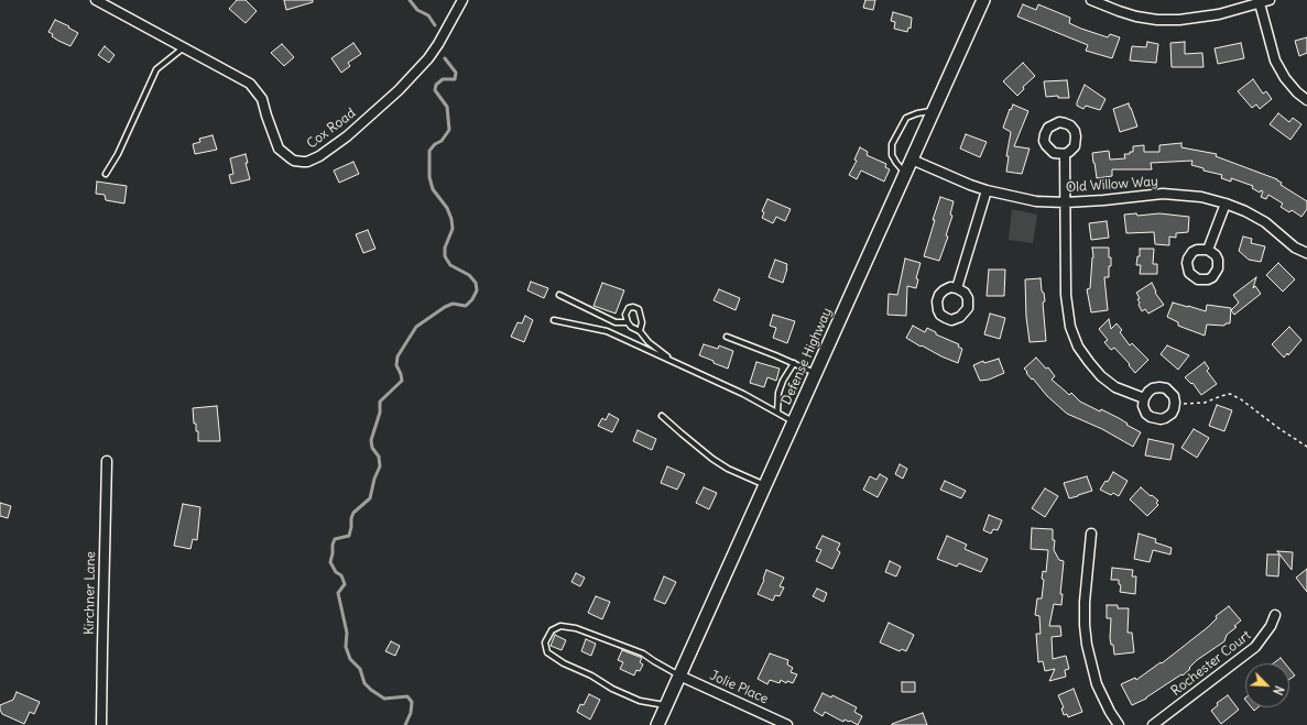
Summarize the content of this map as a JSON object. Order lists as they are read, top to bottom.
{
  "streets": {
    "main road": ["Defense Highway"],
    "street": [
      "Cox Road",
      "Old Willow Way",
      "Kirchner Lane",
      "Rochester Court",
      "Jolie Place"
    ]
  },
  "crossings": [
    ["Old Willow Way", "Defense Highway"],
    ["Defense Highway", "Jolie Place"]
  ],
  "north": "bottom right"
}
